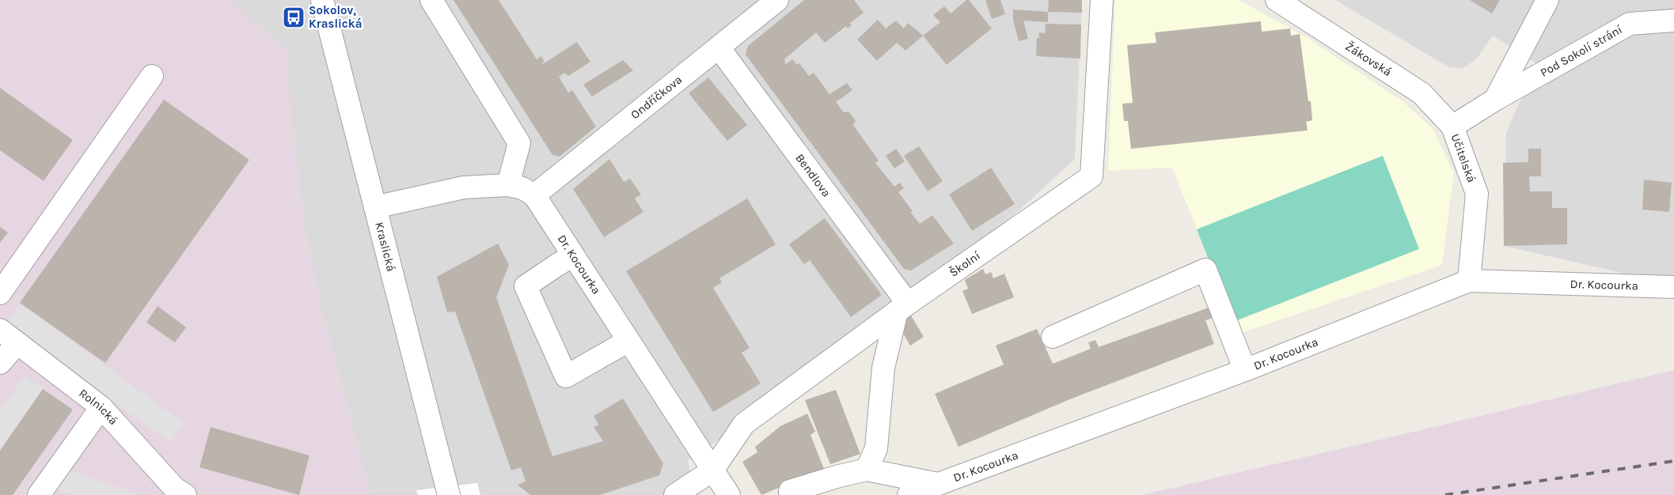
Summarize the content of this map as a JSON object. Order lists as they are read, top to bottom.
{
  "streets": {
    "street": [
      "Pod Sokolí strání",
      "Žákovská",
      "Ondříčkova",
      "Učitelská",
      "Bendlova",
      "Kraslická",
      "Školní",
      "Dr. Kocourka",
      "Rolnická"
    ]
  },
  "crossings": [
    ["Pod Sokolí strání", "Učitelská"],
    ["Žákovská", "Učitelská"],
    ["Ondříčkova", "Bendlova"],
    ["Ondříčkova", "Dr. Kocourka"],
    ["Učitelská", "Dr. Kocourka"],
    ["Bendlova", "Školní"],
    ["Školní", "Dr. Kocourka"]
  ],
  "places": {
    "bus stop": ["Sokolov, Kraslická"]
  }
}
